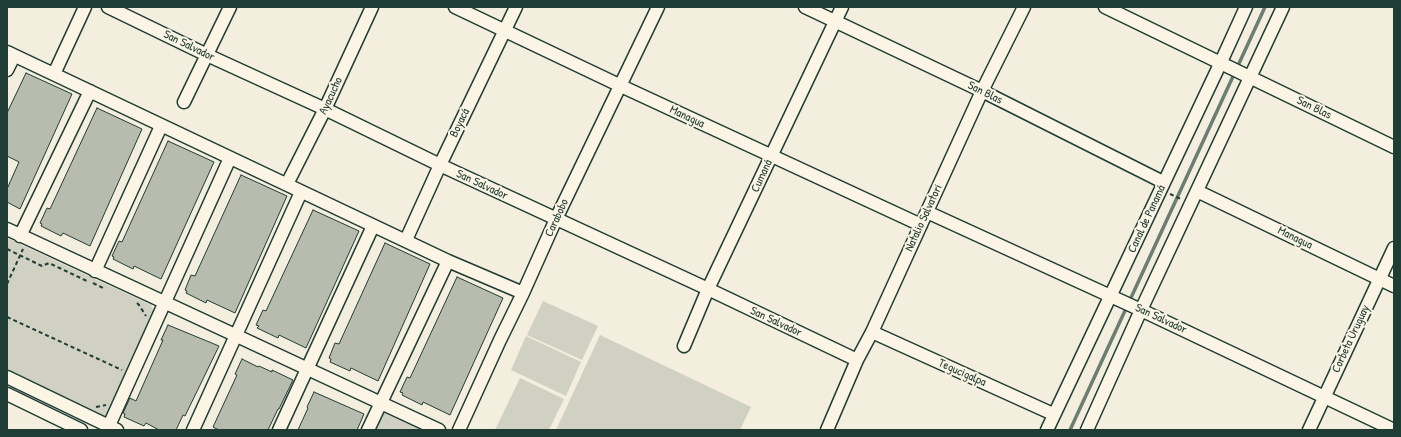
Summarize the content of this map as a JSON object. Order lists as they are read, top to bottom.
{
  "streets": {
    "street": [
      "San Salvador",
      "San Blas",
      "Ayacucho",
      "Managua",
      "Boyacá",
      "Cumaná",
      "Carabobo",
      "Natalio Salvatori",
      "Canal de Panamá",
      "Corbeta Uruguay",
      "Tegucigalpa"
    ]
  },
  "crossings": [
    ["San Salvador", "Ayacucho"],
    ["San Salvador", "Boyacá"],
    ["San Salvador", "Cumaná"],
    ["San Salvador", "Carabobo"],
    ["San Salvador", "Natalio Salvatori"],
    ["San Salvador", "Canal de Panamá"],
    ["San Salvador", "Corbeta Uruguay"],
    ["San Blas", "Cumaná"],
    ["San Blas", "Natalio Salvatori"],
    ["San Blas", "Canal de Panamá"],
    ["Managua", "Boyacá"],
    ["Managua", "Cumaná"],
    ["Managua", "Carabobo"],
    ["Managua", "Natalio Salvatori"],
    ["Managua", "Corbeta Uruguay"],
    ["Natalio Salvatori", "Tegucigalpa"],
    ["Canal de Panamá", "Tegucigalpa"]
  ]
}
